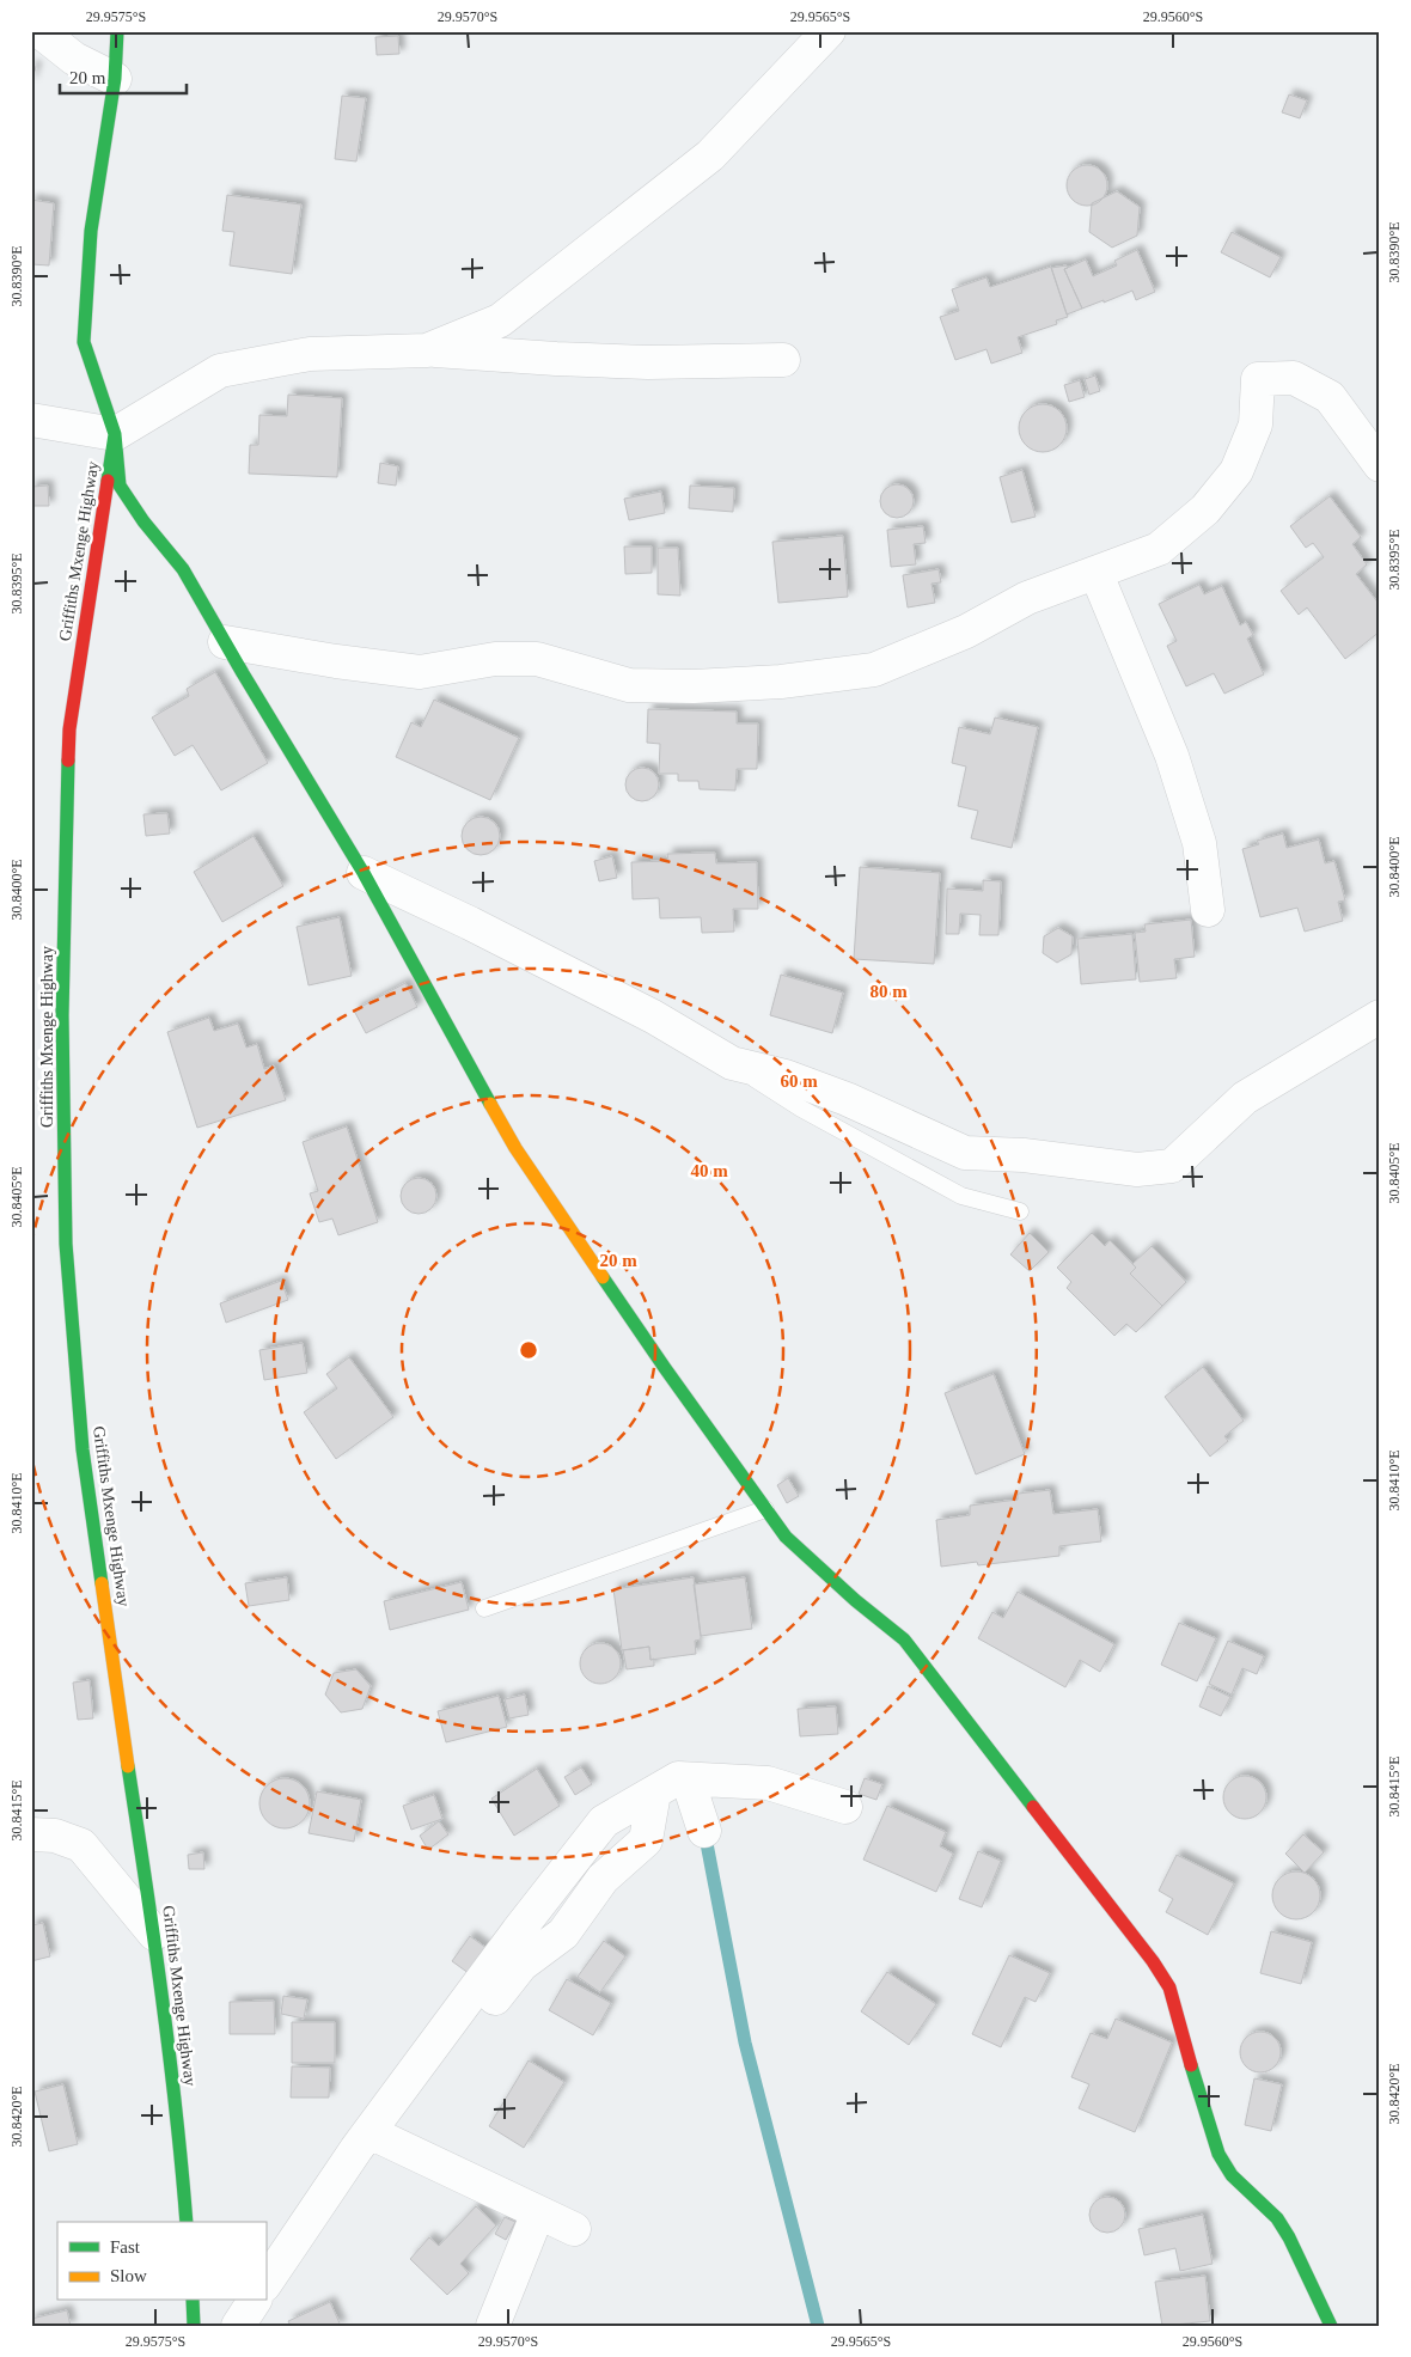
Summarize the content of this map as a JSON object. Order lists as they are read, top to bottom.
{
  "streets": {
    "street": ["Griffiths Mxenge Highway"]
  },
  "legend": ["Fast", "Slow"],
  "scale_bar": "20 m",
  "coordinates": [
    "29.9575°S",
    "29.9570°S",
    "29.9565°S",
    "29.9560°S",
    "30.8390°E",
    "30.8395°E",
    "30.8400°E",
    "30.8405°E",
    "30.8410°E",
    "30.8415°E",
    "30.8420°E"
  ],
  "rings": [
    "80 m",
    "60 m",
    "40 m",
    "20 m"
  ]
}
